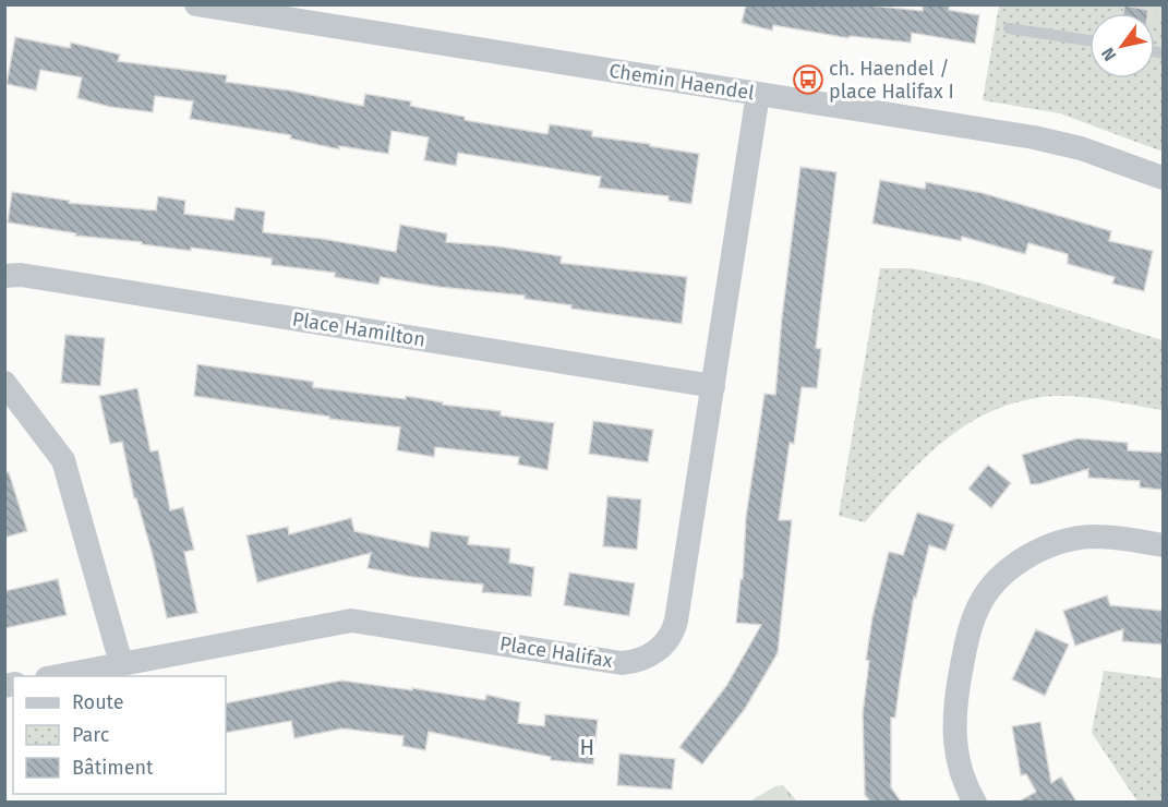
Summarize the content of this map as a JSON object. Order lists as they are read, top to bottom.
{
  "streets": {
    "street": ["Chemin Haendel", "Place Hamilton", "Place Halifax"]
  },
  "crossings": [
    ["Chemin Haendel", "Place Halifax"],
    ["Place Hamilton", "Place Halifax"]
  ],
  "districts": ["H"],
  "places": {
    "bus stop": ["ch. Haendel / place Halifax I"]
  },
  "legend": ["Route", "Parc", "Bâtiment"],
  "north": "bottom left"
}
